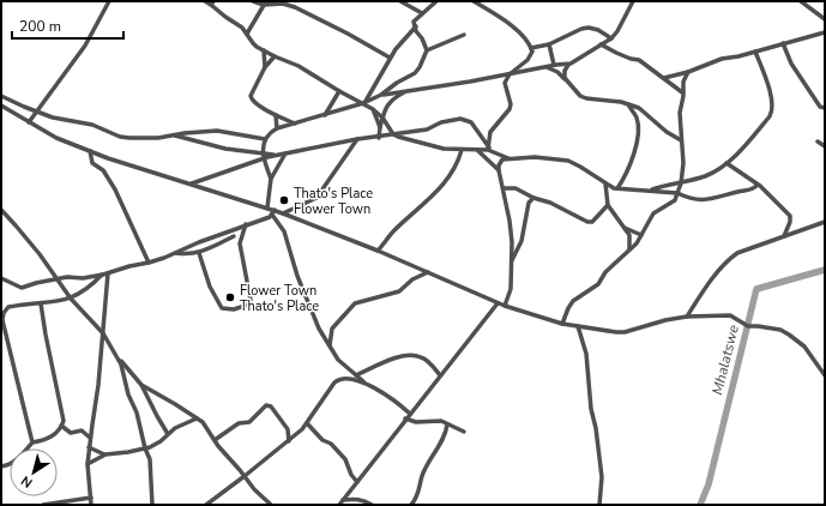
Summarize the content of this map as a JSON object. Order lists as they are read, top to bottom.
{
  "water": ["Mhalatswe"],
  "places": ["Thato's Place Flower Town", "Flower Town Thato's Place"],
  "scale_bar": "200 m",
  "north": "bottom left"
}
